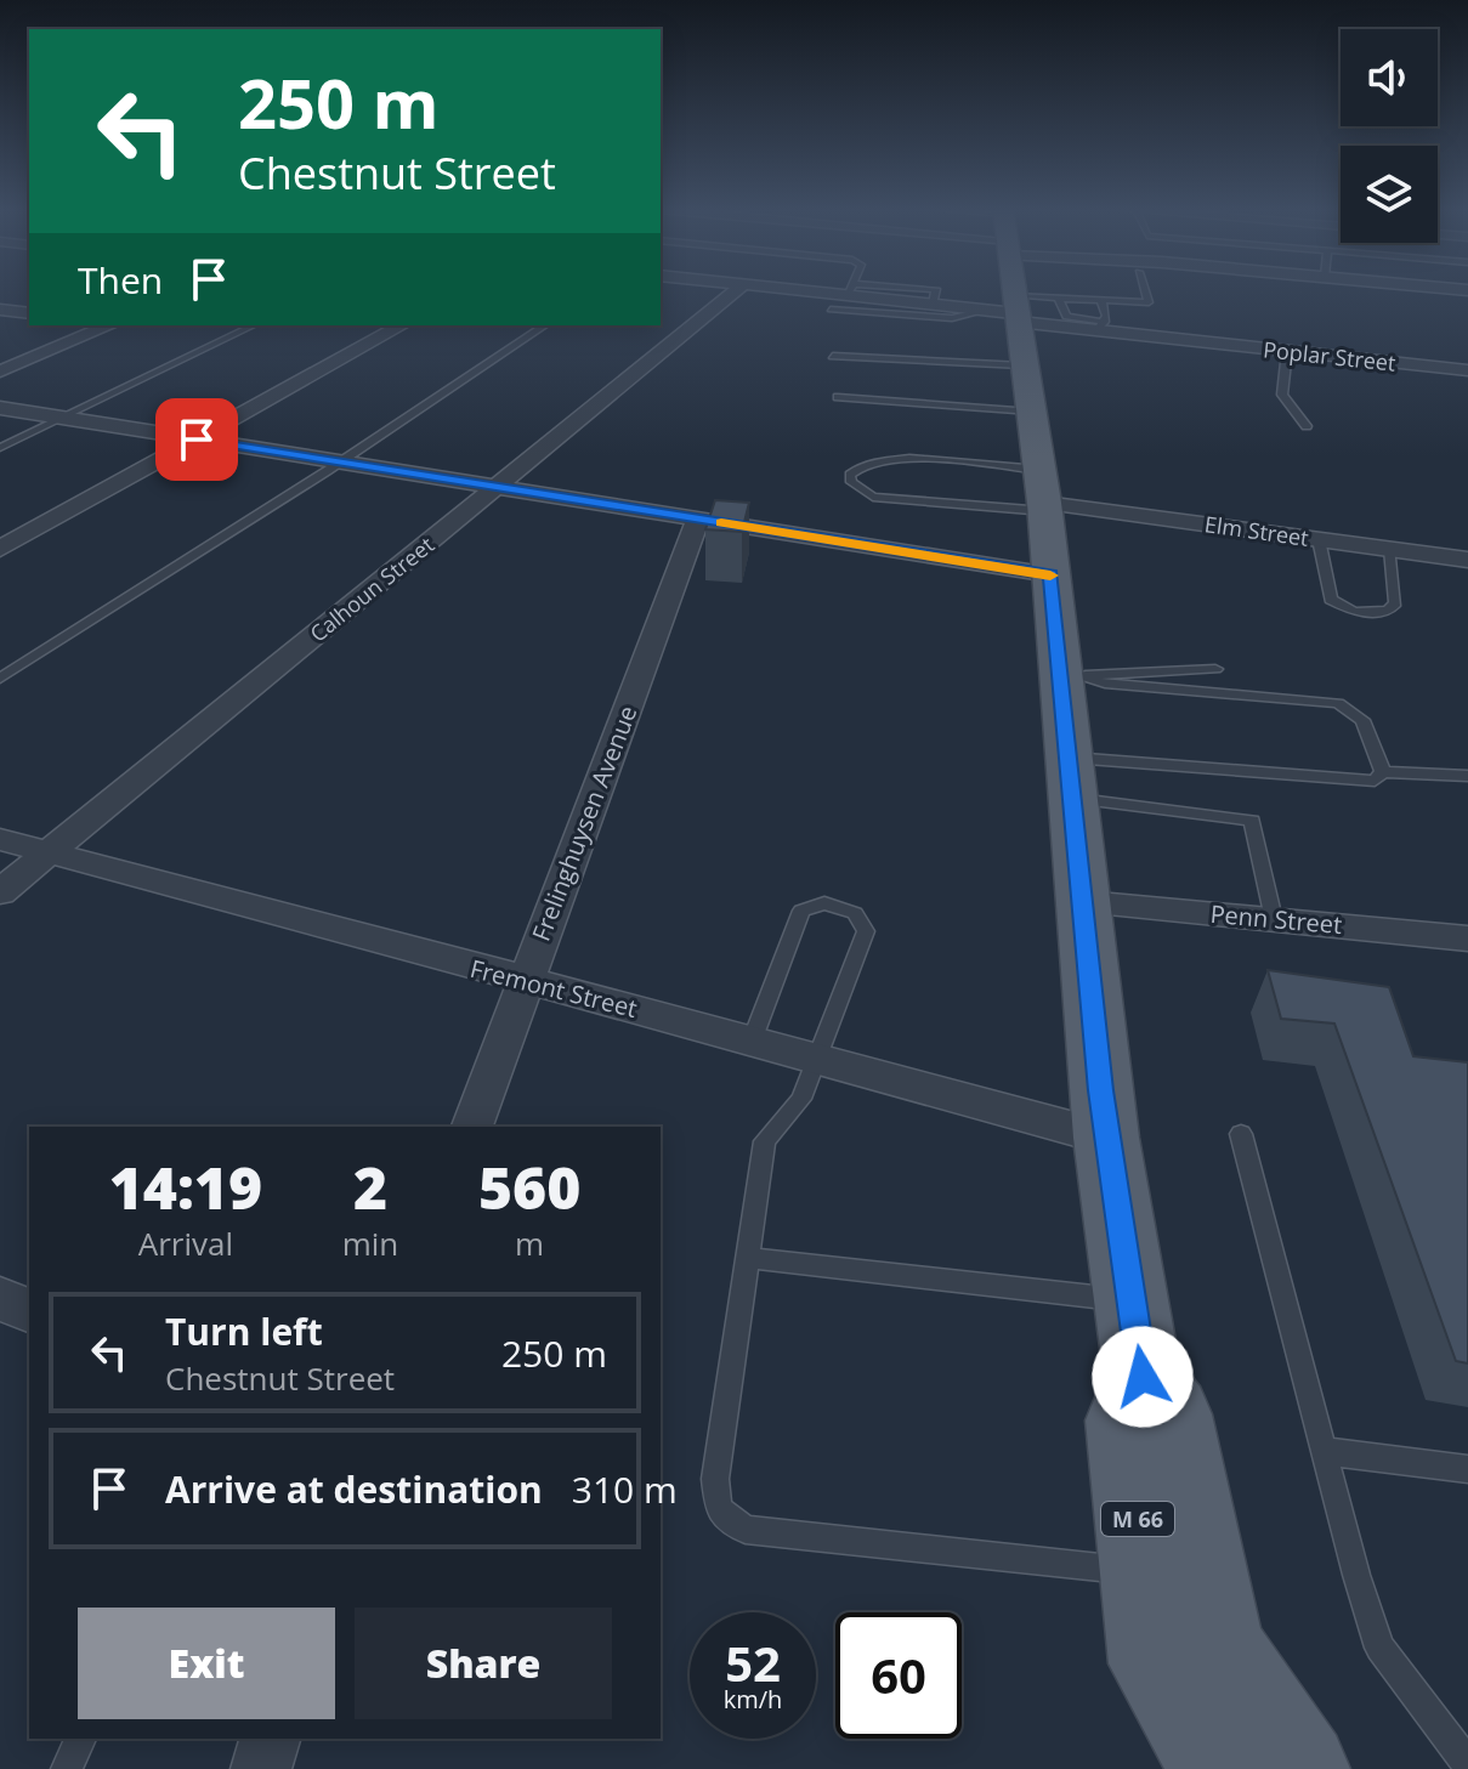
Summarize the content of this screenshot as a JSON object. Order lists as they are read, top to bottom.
{
  "streets": {
    "main road": ["M 66"],
    "street": [
      "Poplar Street",
      "Elm Street",
      "Calhoun Street",
      "Frelinghuysen Avenue",
      "Penn Street",
      "Fremont Street"
    ]
  },
  "crossings": [
    ["Poplar Street", "M 66"],
    ["Elm Street", "M 66"],
    ["Calhoun Street", "Fremont Street"],
    ["Frelinghuysen Avenue", "Fremont Street"],
    ["Penn Street", "M 66"],
    ["Fremont Street", "M 66"]
  ],
  "page": {
    "turn": ["250 m", "Chestnut Street"],
    "then": "Then",
    "eta": [
      "14:19",
      "Arrival",
      "2",
      "min",
      "560",
      "m"
    ],
    "list": [
      {
        "name": "Turn left",
        "note": "Chestnut Street",
        "value": "250 m"
      },
      {
        "name": "Arrive at destination",
        "value": "310 m"
      }
    ],
    "buttons": ["Exit", "Share"],
    "speed": "52 km/h",
    "limit": "60"
  }
}
